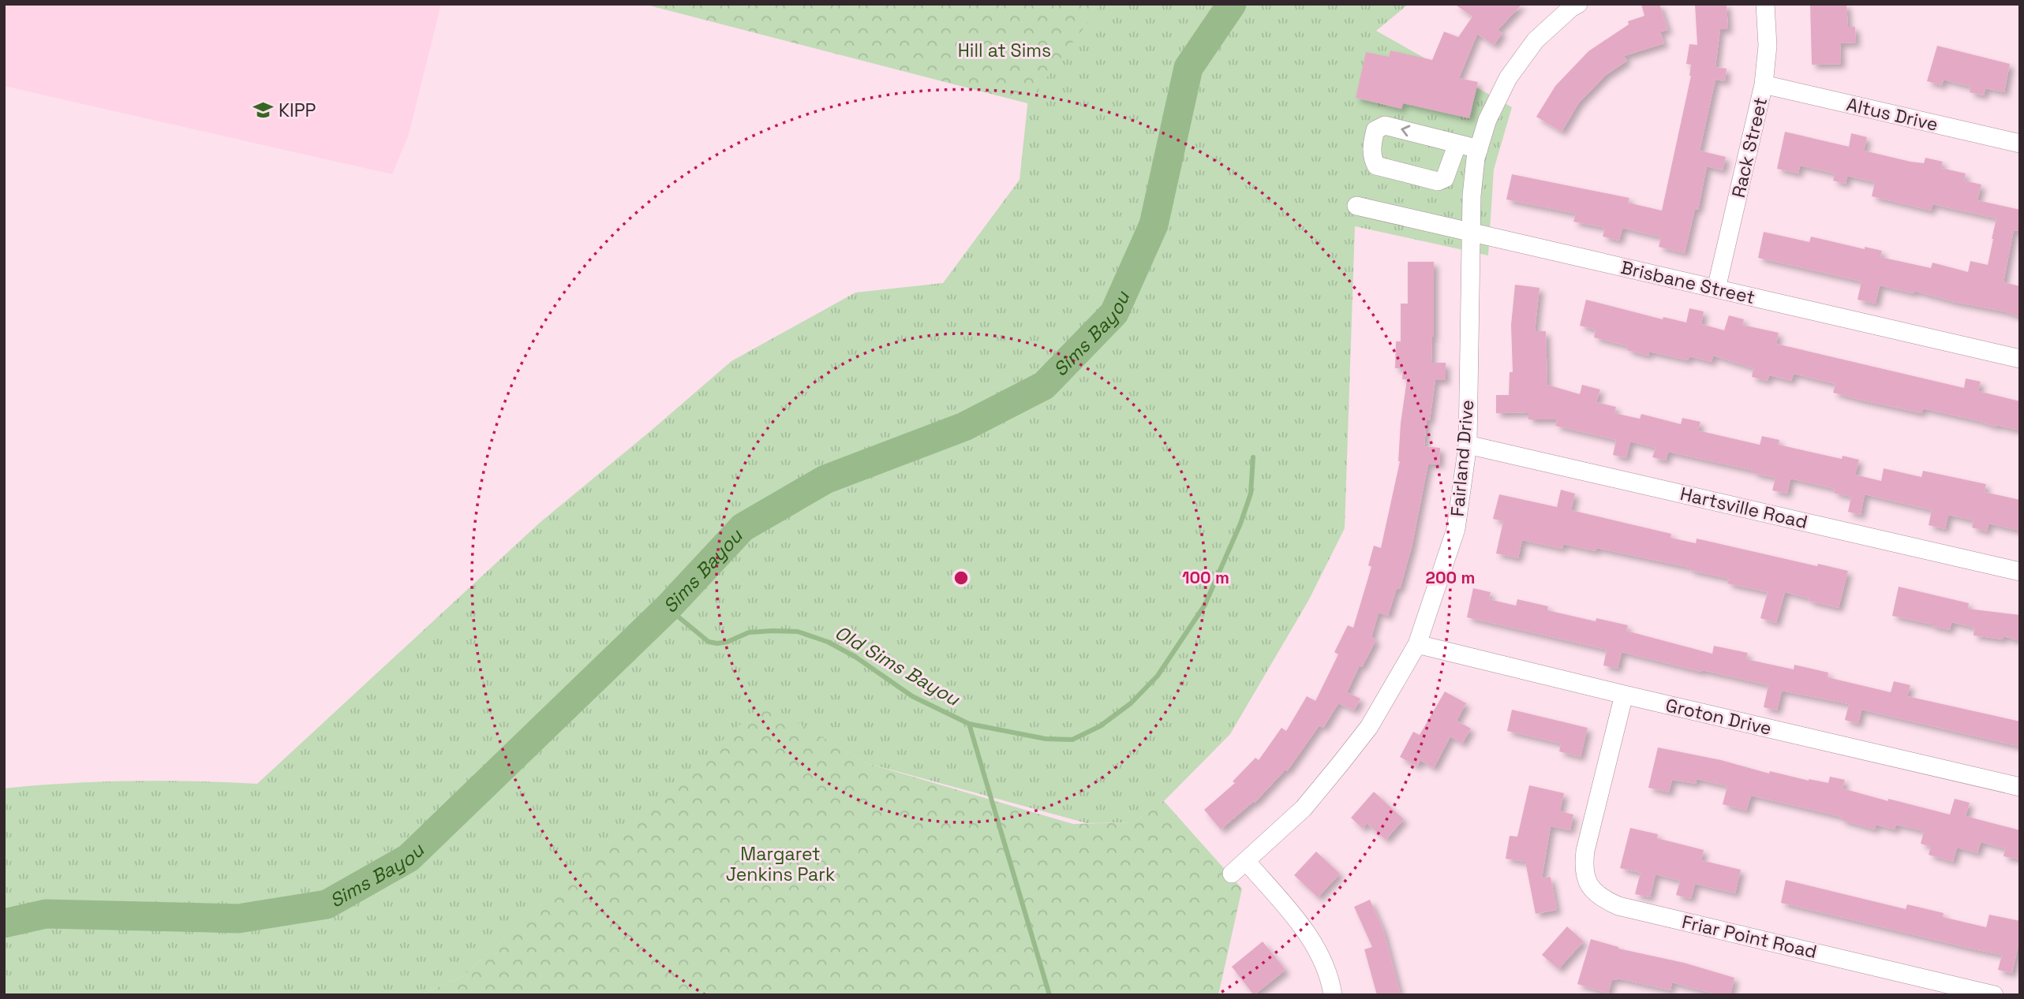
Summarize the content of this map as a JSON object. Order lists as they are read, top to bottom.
{
  "streets": {
    "street": [
      "Altus Drive",
      "Rack Street",
      "Brisbane Street",
      "Fairland Drive",
      "Hartsville Road",
      "Groton Drive",
      "Friar Point Road"
    ]
  },
  "crossings": [
    ["Altus Drive", "Rack Street"],
    ["Rack Street", "Brisbane Street"],
    ["Brisbane Street", "Fairland Drive"],
    ["Fairland Drive", "Hartsville Road"],
    ["Fairland Drive", "Groton Drive"],
    ["Groton Drive", "Friar Point Road"]
  ],
  "water": ["Sims Bayou", "Old Sims Bayou"],
  "parks": ["Hill at Sims", "Margaret Jenkins Park"],
  "places": {
    "school or university": ["KIPP"]
  },
  "rings": ["100 m", "200 m"]
}
